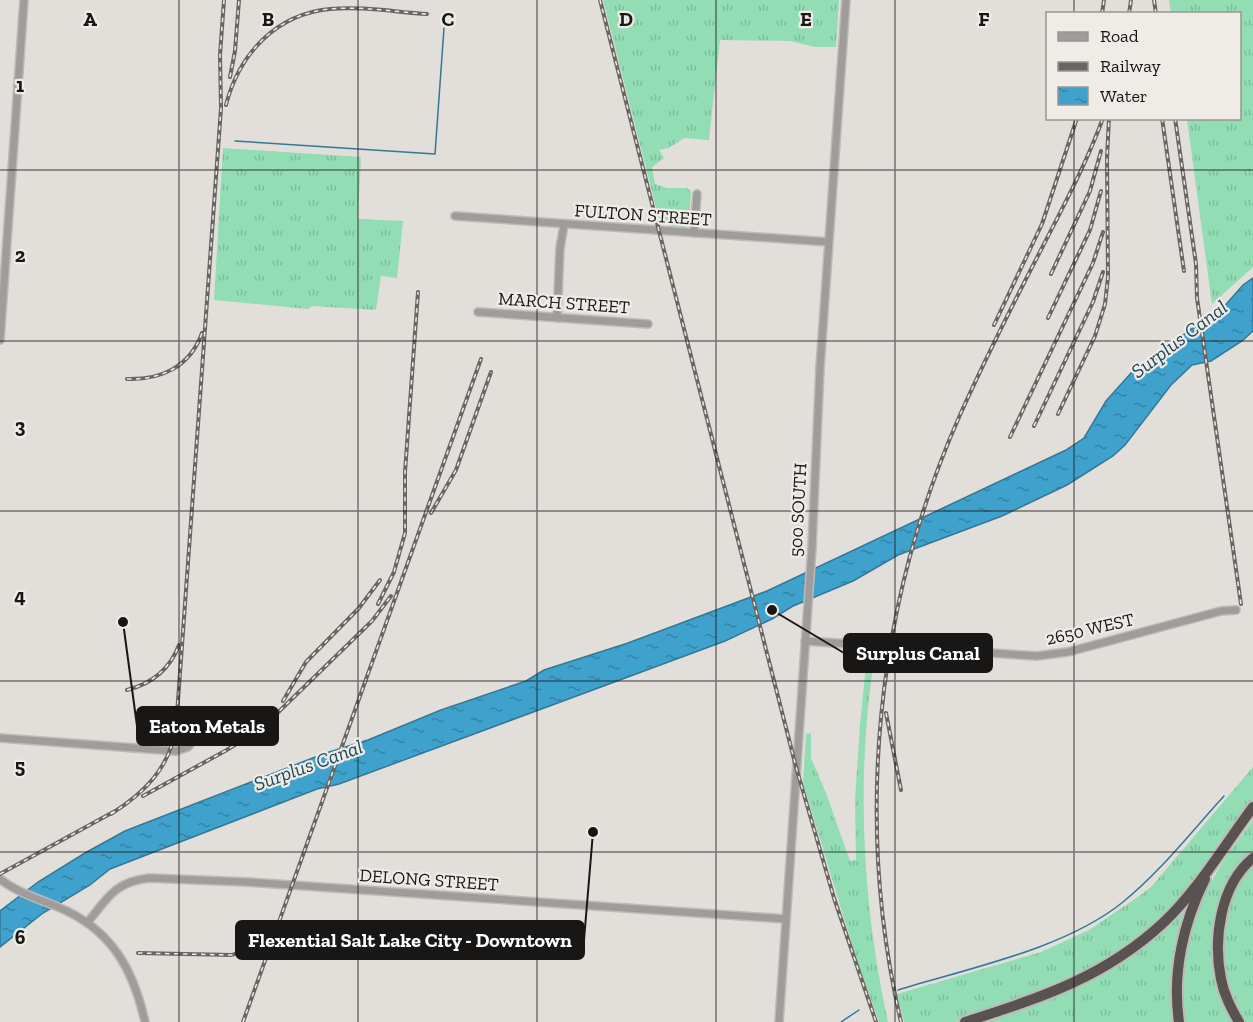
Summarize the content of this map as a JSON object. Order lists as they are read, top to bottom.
{
  "streets": {
    "street": [
      "FULTON STREET",
      "MARCH STREET",
      "500 SOUTH",
      "2650 WEST",
      "DELONG STREET"
    ]
  },
  "crossings": [
    ["FULTON STREET", "500 SOUTH"],
    ["500 SOUTH", "2650 WEST"],
    ["500 SOUTH", "DELONG STREET"]
  ],
  "water": ["Surplus Canal"],
  "places": ["Surplus Canal", "Eaton Metals", "Flexential Salt Lake City - Downtown"],
  "legend": ["Road", "Railway", "Water"],
  "grid": {
    "columns": [
      "A",
      "B",
      "C",
      "D",
      "E",
      "F"
    ],
    "rows": [
      "1",
      "2",
      "3",
      "4",
      "5",
      "6"
    ]
  }
}
